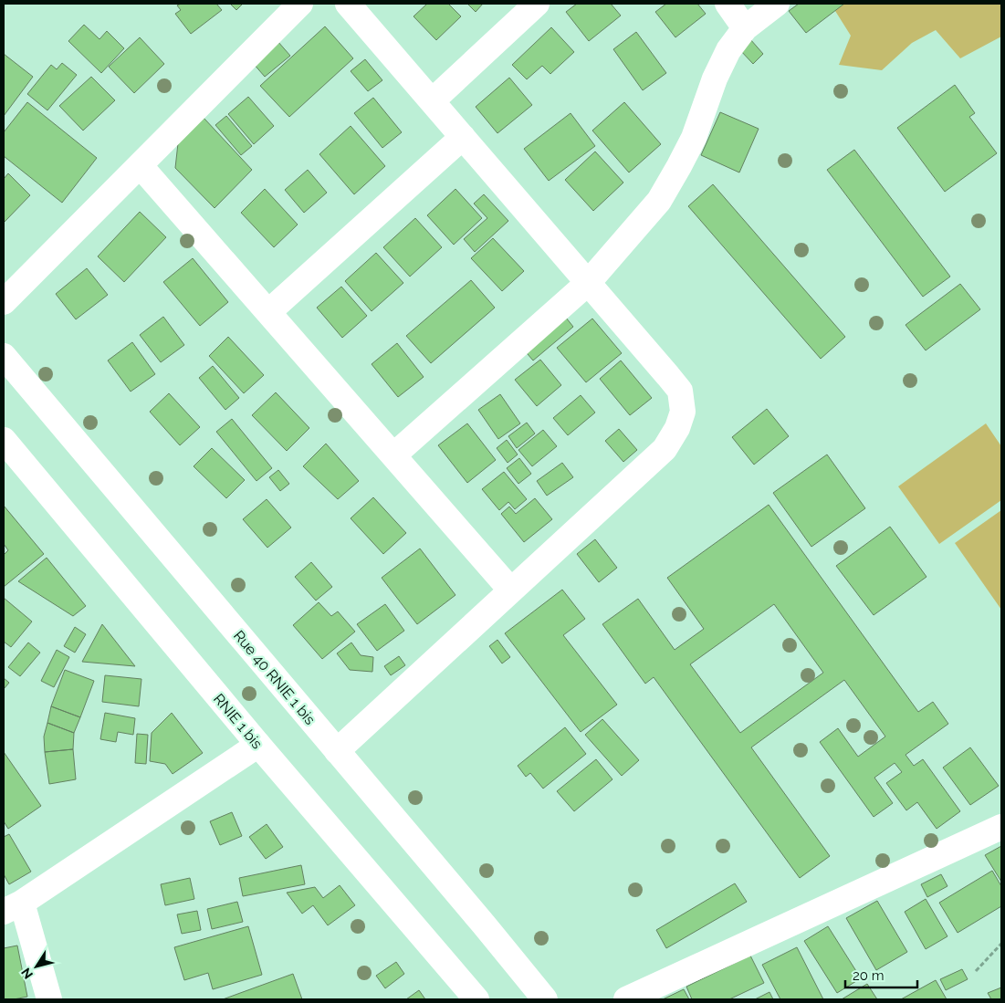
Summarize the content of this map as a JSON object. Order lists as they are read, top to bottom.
{
  "streets": {
    "street": ["Rue 40 RNIE 1 bis", "RNIE 1 bis"]
  },
  "scale_bar": "20 m",
  "north": "bottom left"
}
